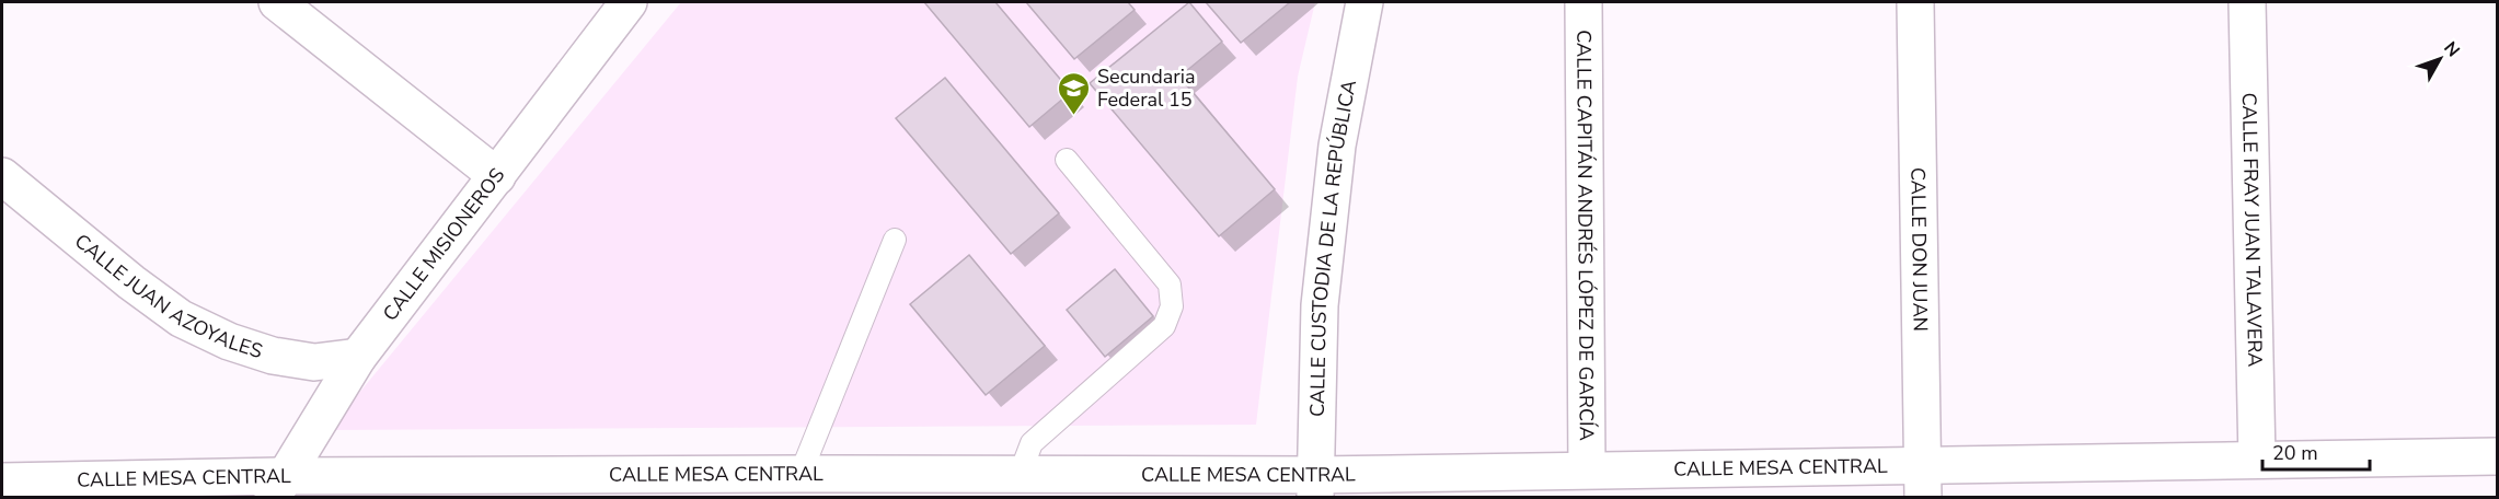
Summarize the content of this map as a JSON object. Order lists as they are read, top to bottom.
{
  "streets": {
    "main road": [
      "CALLE FRAY JUAN TALAVERA",
      "CALLE CAPITÁN ANDRÉS LÓPEZ DE GARCÍA",
      "CALLE MISIONEROS",
      "CALLE CUSTODIA DE LA REPÚBLICA",
      "CALLE DON JUAN",
      "CALLE JUAN AZOYALES",
      "CALLE MESA CENTRAL"
    ]
  },
  "crossings": [
    ["CALLE FRAY JUAN TALAVERA", "CALLE MESA CENTRAL"],
    ["CALLE CAPITÁN ANDRÉS LÓPEZ DE GARCÍA", "CALLE MESA CENTRAL"],
    ["CALLE MISIONEROS", "CALLE JUAN AZOYALES"],
    ["CALLE MISIONEROS", "CALLE MESA CENTRAL"],
    ["CALLE CUSTODIA DE LA REPÚBLICA", "CALLE MESA CENTRAL"],
    ["CALLE DON JUAN", "CALLE MESA CENTRAL"]
  ],
  "places": {
    "school or university": ["Secundaria Federal 15"]
  },
  "scale_bar": "20 m",
  "north": "top right"
}
